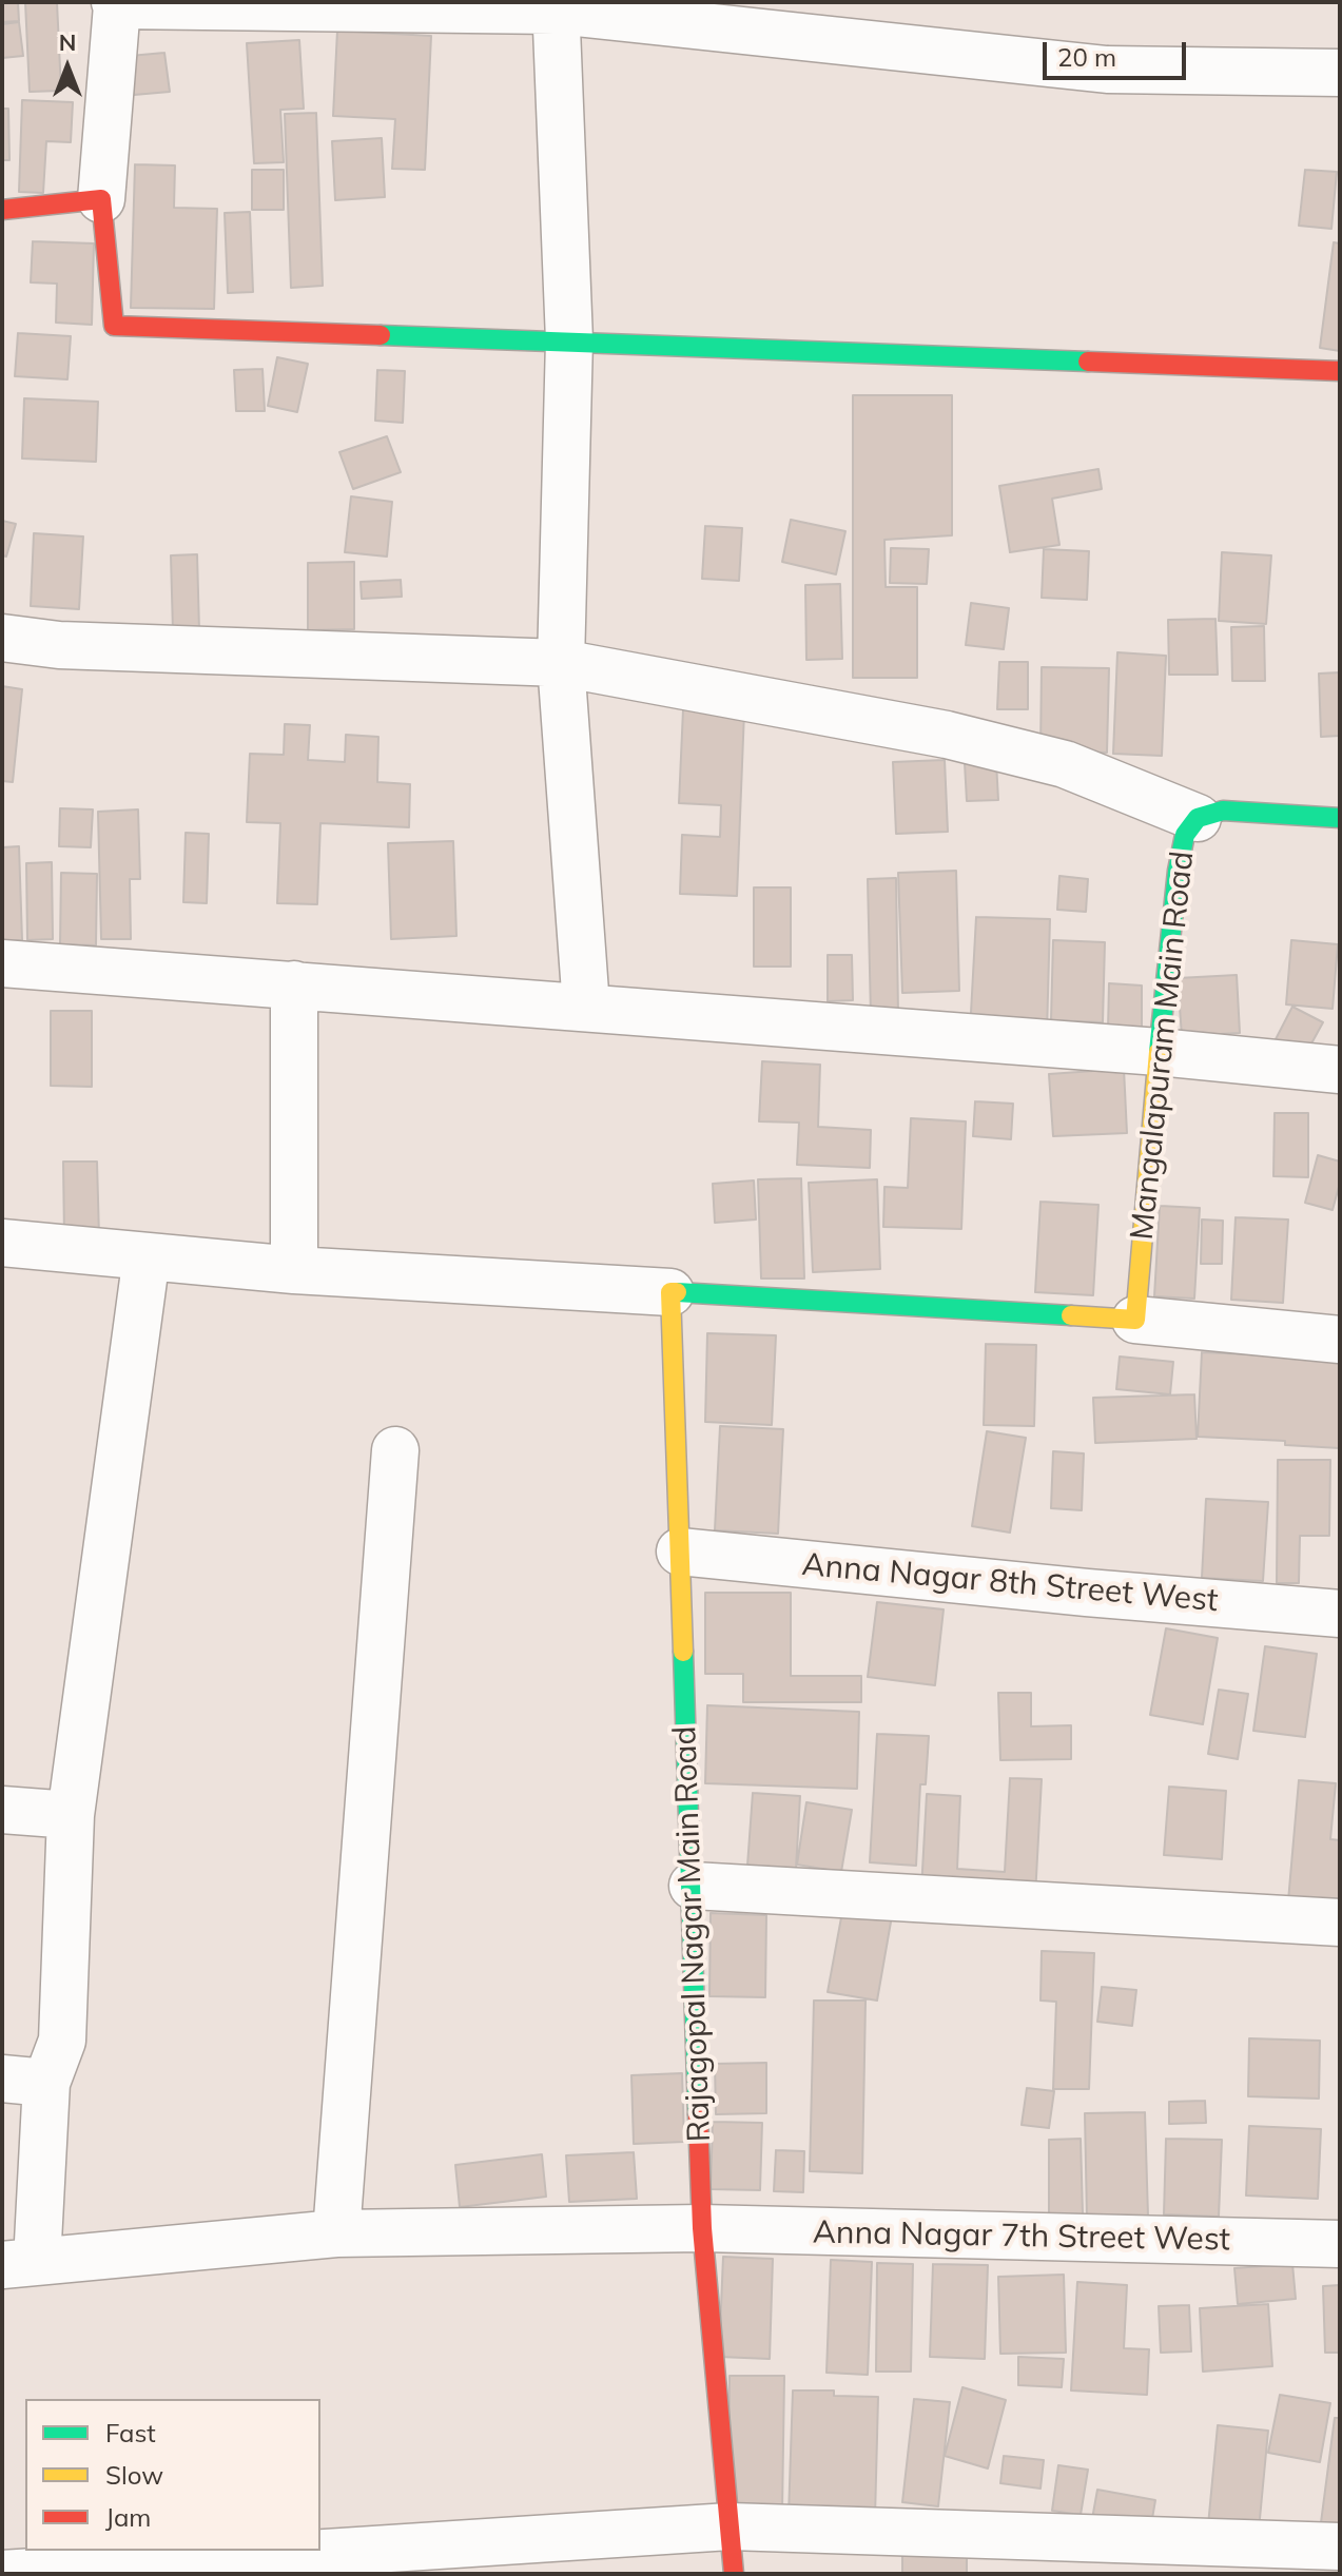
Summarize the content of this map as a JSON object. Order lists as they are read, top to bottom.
{
  "streets": {
    "street": [
      "Mangalapuram Main Road",
      "Anna Nagar 8th Street West",
      "Rajagopal Nagar Main Road",
      "Anna Nagar 7th Street West"
    ]
  },
  "crossings": [
    ["Anna Nagar 8th Street West", "Rajagopal Nagar Main Road"],
    ["Rajagopal Nagar Main Road", "Anna Nagar 7th Street West"]
  ],
  "legend": ["Fast", "Slow", "Jam"],
  "scale_bar": "20 m",
  "north": "top"
}
